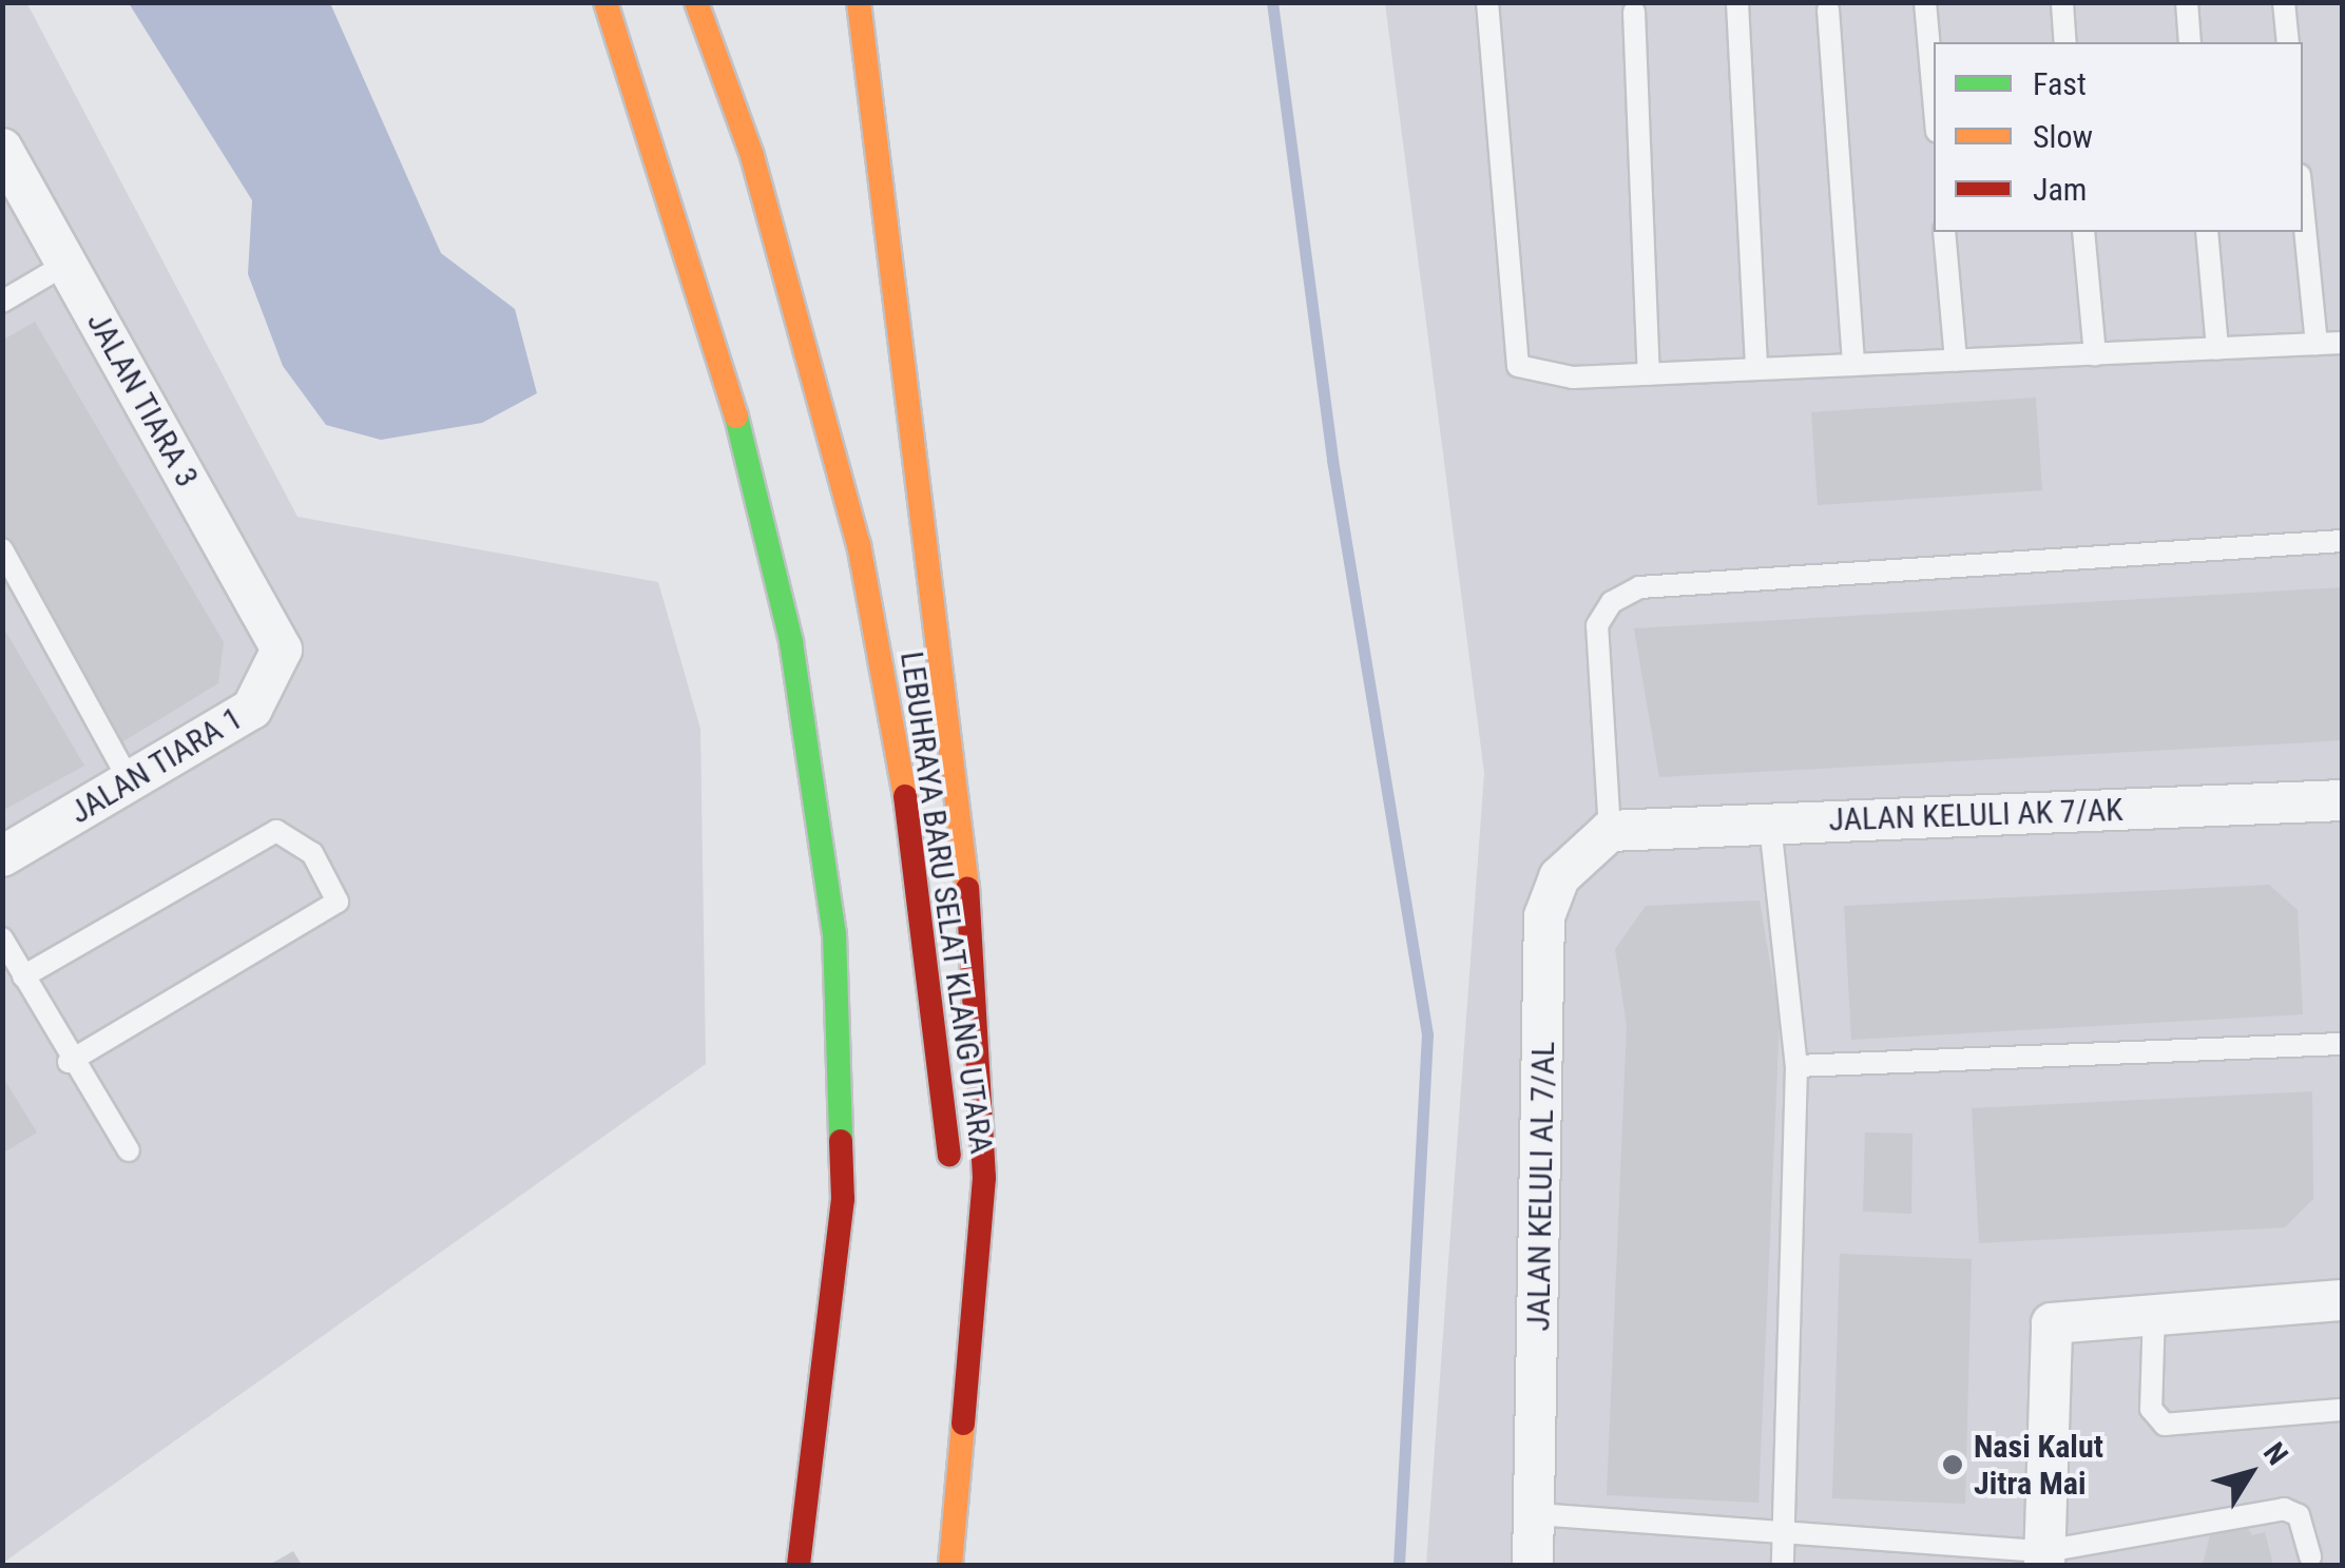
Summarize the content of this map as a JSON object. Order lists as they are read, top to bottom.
{
  "streets": {
    "highway": ["LEBUHRAYA BARU SELAT KLANG UTARA"],
    "street": [
      "JALAN TIARA 3",
      "JALAN TIARA 1",
      "JALAN KELULI AK 7/AK",
      "JALAN KELULI AL 7/AL"
    ]
  },
  "crossings": [
    ["JALAN TIARA 3", "JALAN TIARA 1"],
    ["JALAN KELULI AK 7/AK", "JALAN KELULI AL 7/AL"]
  ],
  "places": ["Nasi Kalut Jitra Mai"],
  "legend": ["Fast", "Slow", "Jam"],
  "north": "top right"
}
